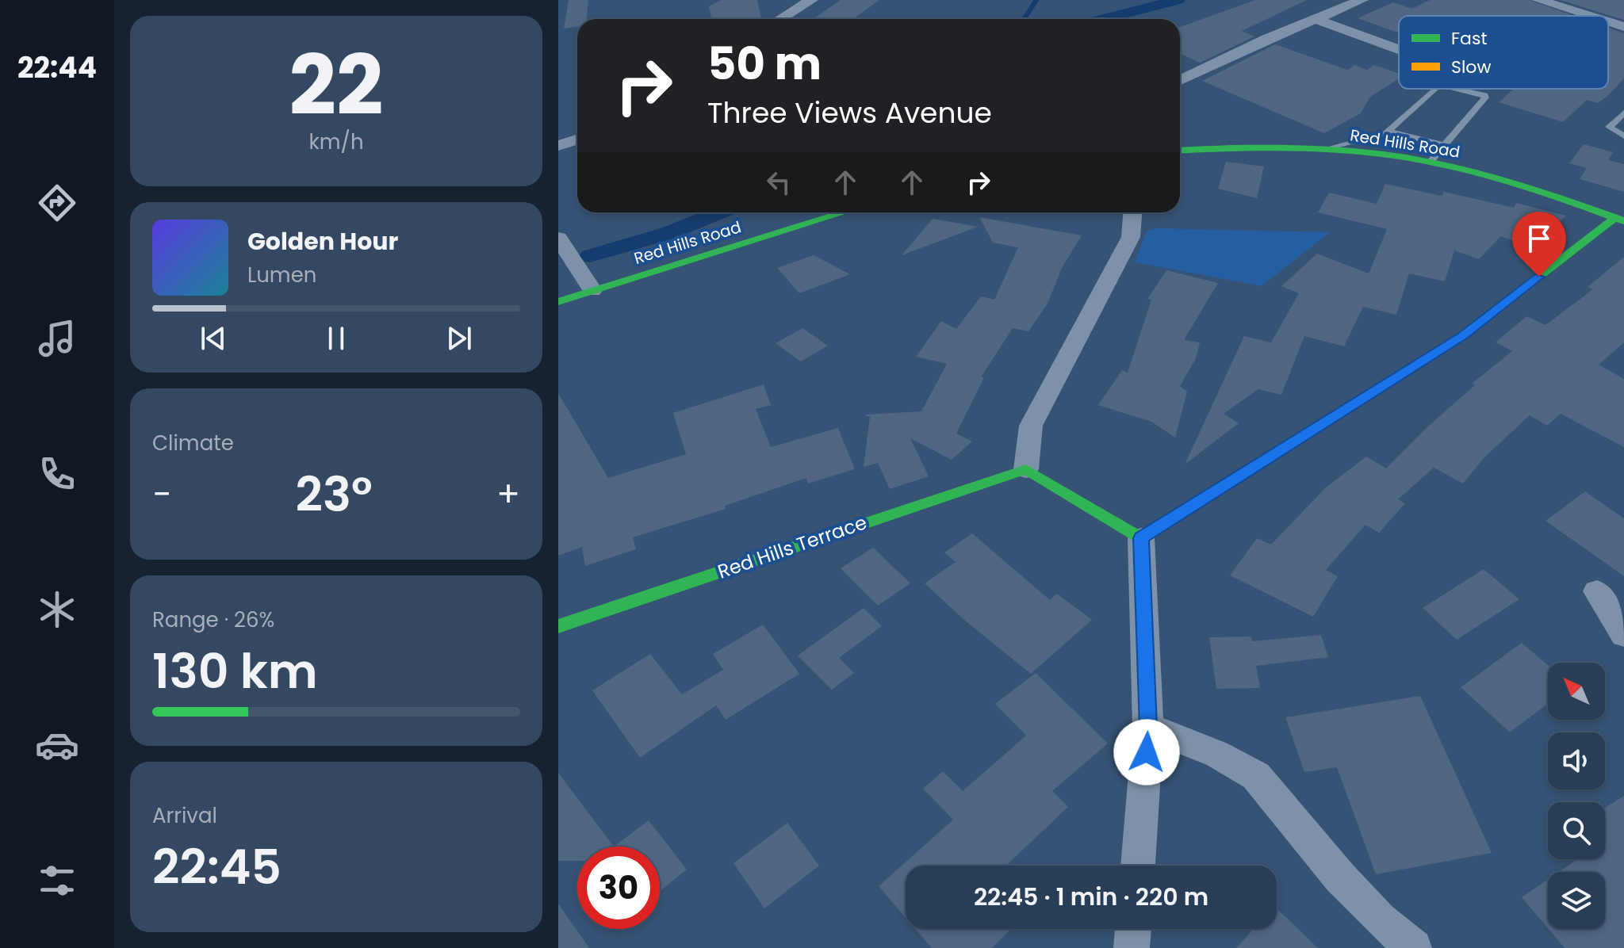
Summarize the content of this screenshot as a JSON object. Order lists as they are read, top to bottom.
{
  "streets": {
    "street": ["Red Hills Road", "Red Hills Terrace"]
  },
  "legend": ["Fast", "Slow"],
  "north": "top left",
  "page": {
    "tabs": "22:44",
    "tile": [
      ["22", "km/h"],
      "Climate",
      ["Range · 26%", "130 km"],
      ["Arrival", "22:45"]
    ],
    "turn": ["50 m", "Three Views Avenue"],
    "song": ["Golden Hour", "Lumen"],
    "heat": ["−", "23°", "+"],
    "limit": "30",
    "trip": "22:45 · 1 min · 220 m"
  }
}
